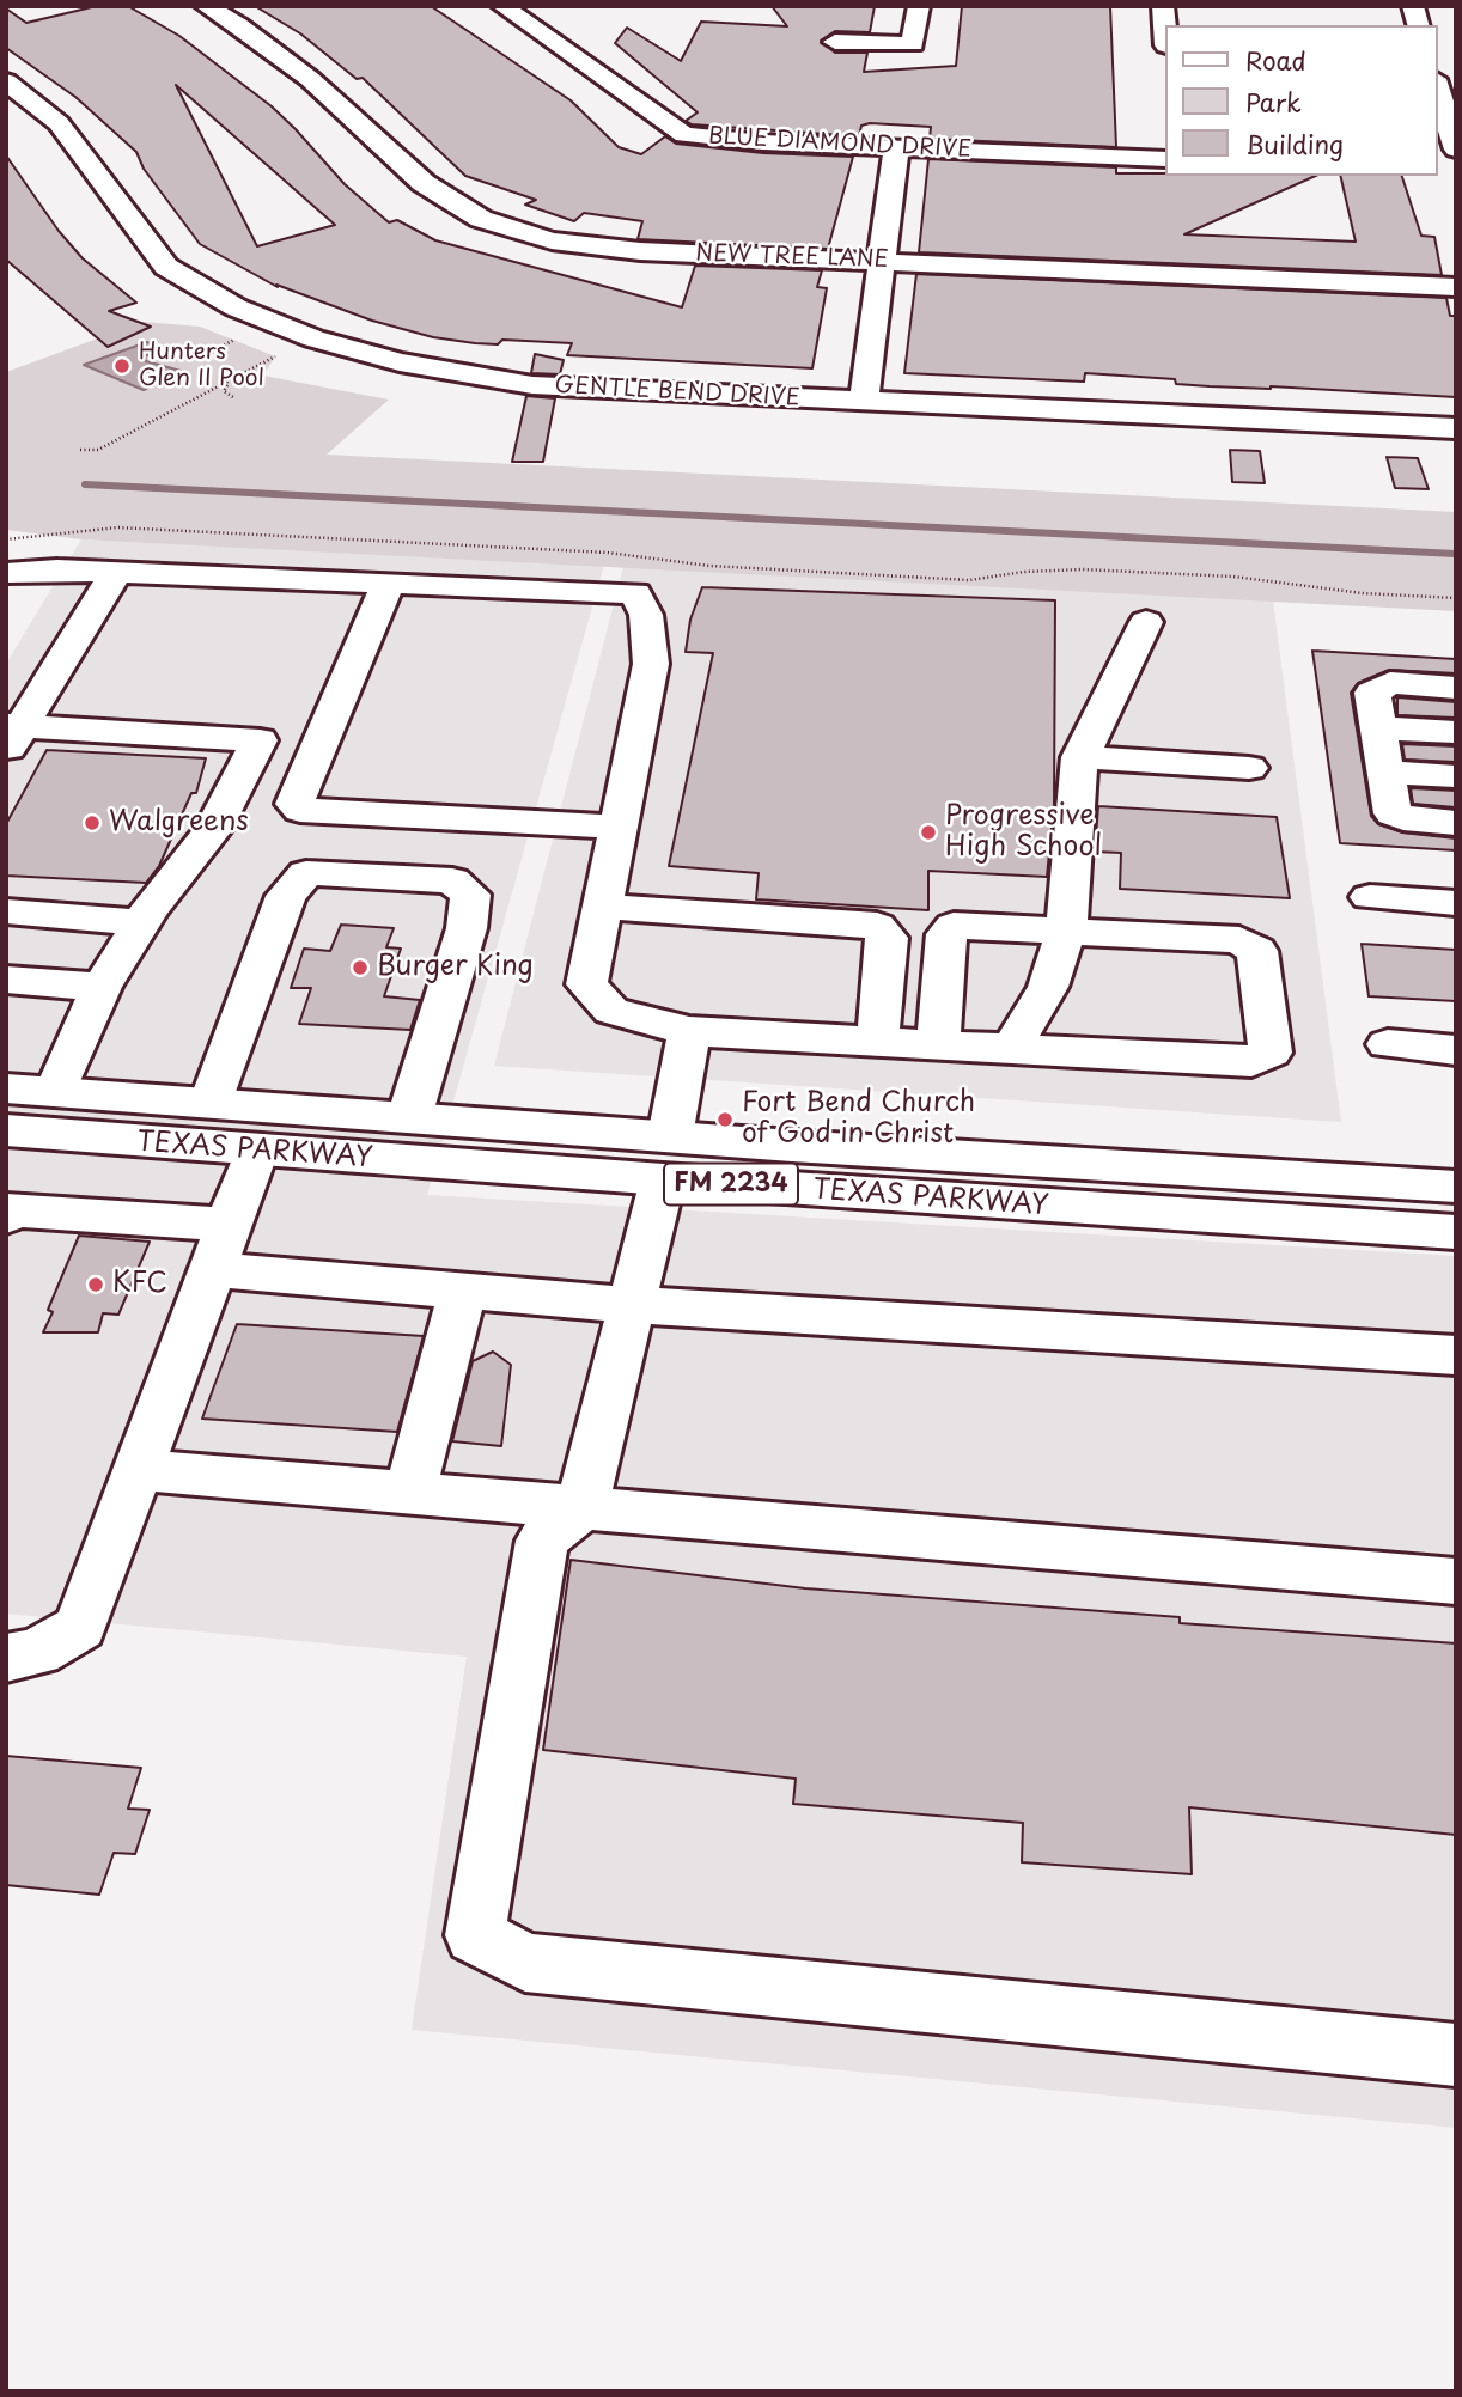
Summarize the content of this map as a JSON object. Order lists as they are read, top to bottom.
{
  "streets": {
    "street": [
      "BLUE DIAMOND DRIVE",
      "NEW TREE LANE",
      "GENTLE BEND DRIVE",
      "TEXAS PARKWAY",
      "FM 2234"
    ]
  },
  "places": [
    "Hunters Glen II Pool",
    "Walgreens",
    "Progressive High School",
    "Burger King",
    "Fort Bend Church of God in Christ",
    "KFC"
  ],
  "legend": ["Road", "Park", "Building"]
}
